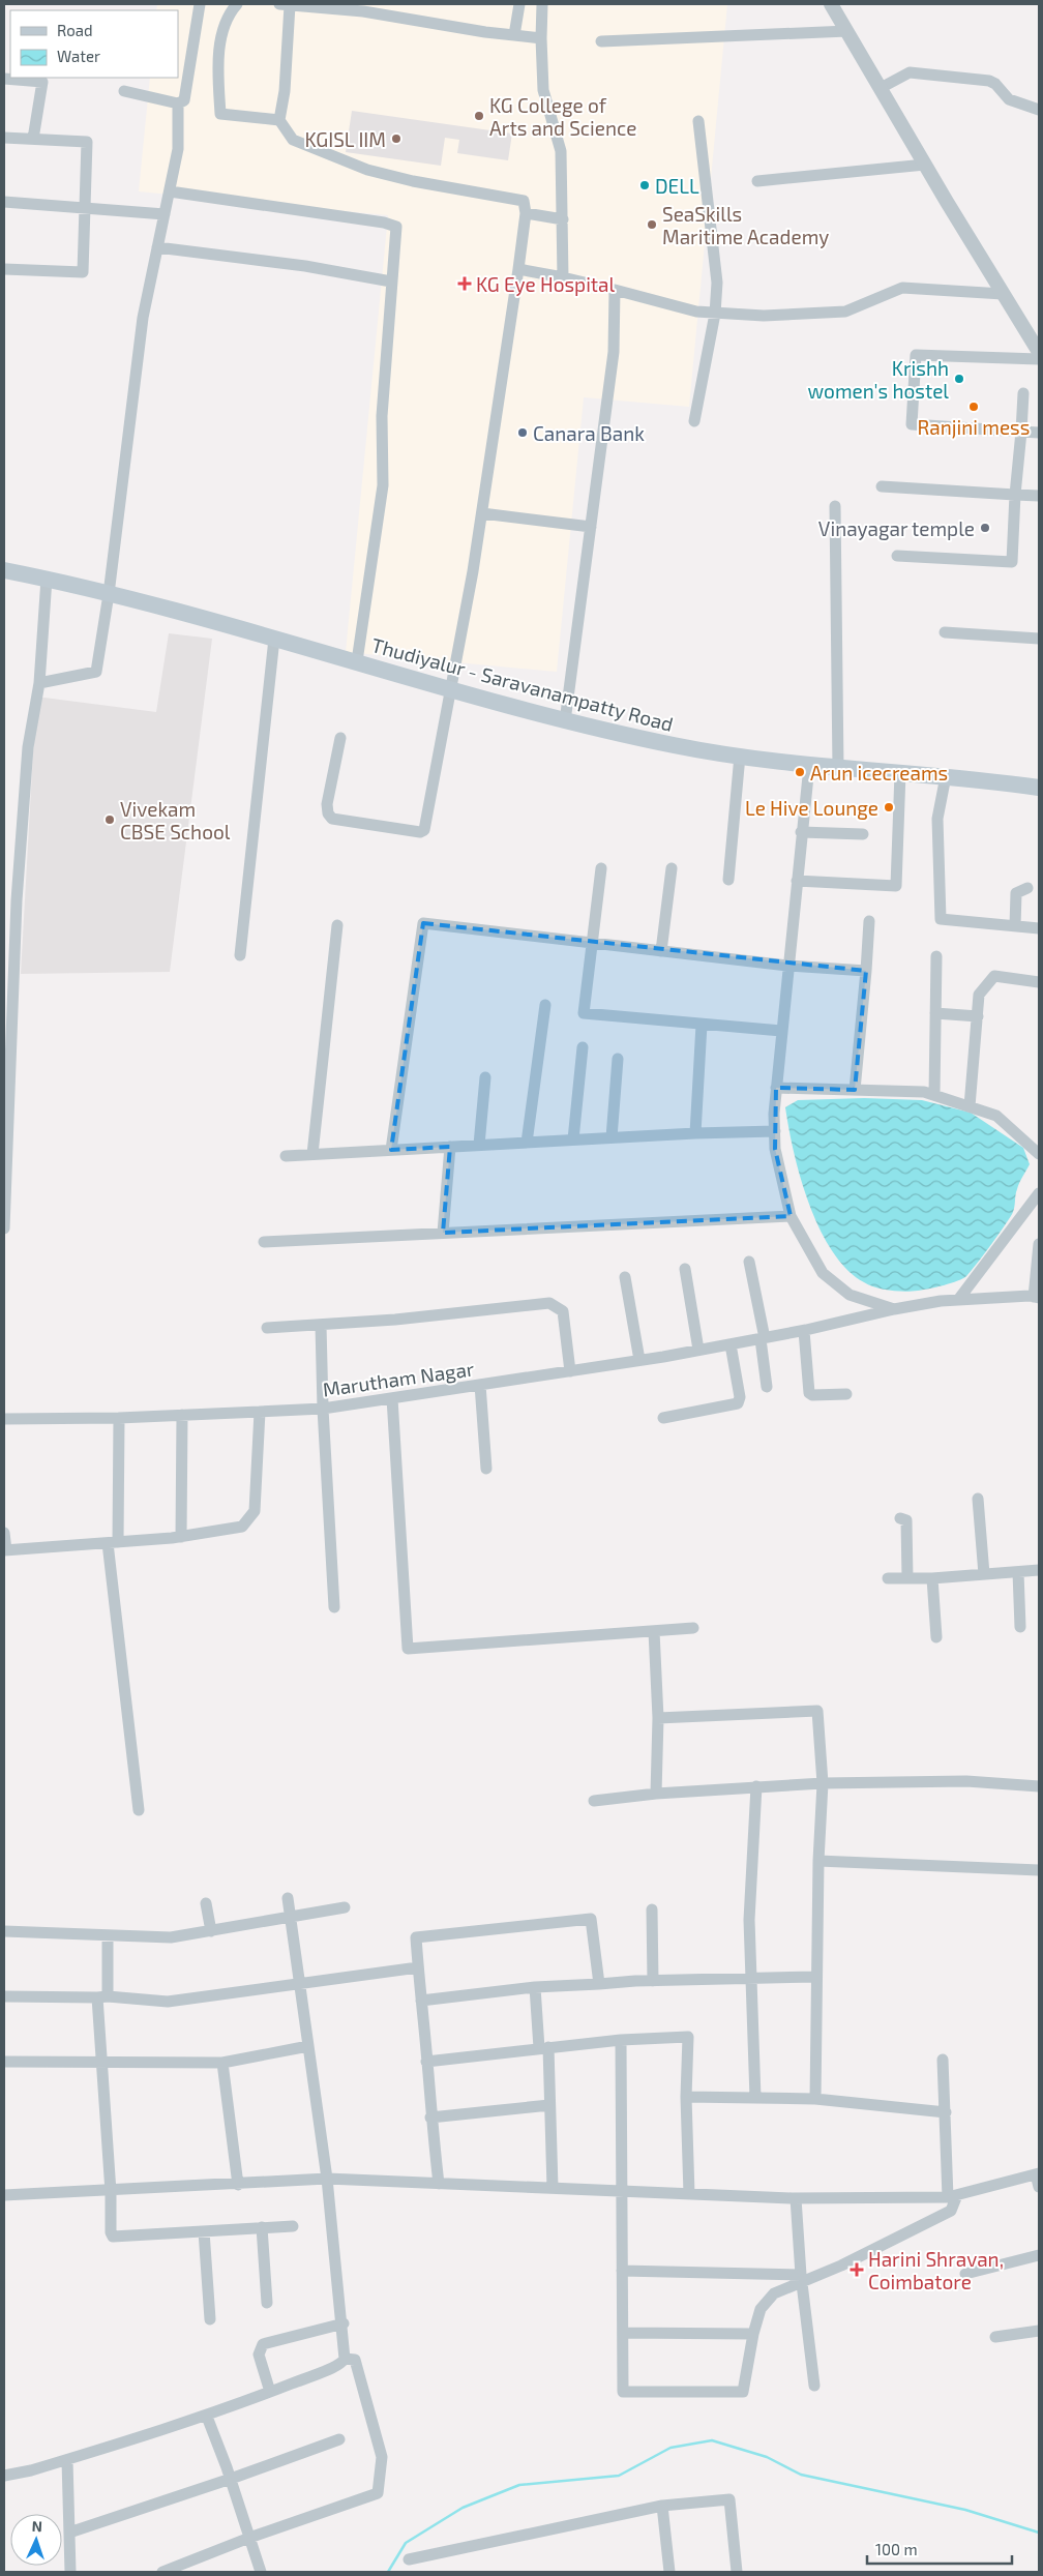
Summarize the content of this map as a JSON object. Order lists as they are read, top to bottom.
{
  "streets": {
    "main road": ["Thudiyalur - Saravanampatty Road"],
    "street": ["Marutham Nagar"]
  },
  "places": {
    "other": [
      "KG College of Arts and Science",
      "KGISL IIM",
      "DELL",
      "SeaSkills Maritime Academy",
      "Krishh women's hostel",
      "Ranjini mess",
      "Canara Bank",
      "Vinayagar temple",
      "Arun icecreams",
      "Le Hive Lounge",
      "Vivekam CBSE School"
    ],
    "health": ["KG Eye Hospital", "Harini Shravan, Coimbatore"]
  },
  "legend": ["Road", "Water"],
  "scale_bar": "100 m",
  "north": "top"
}
